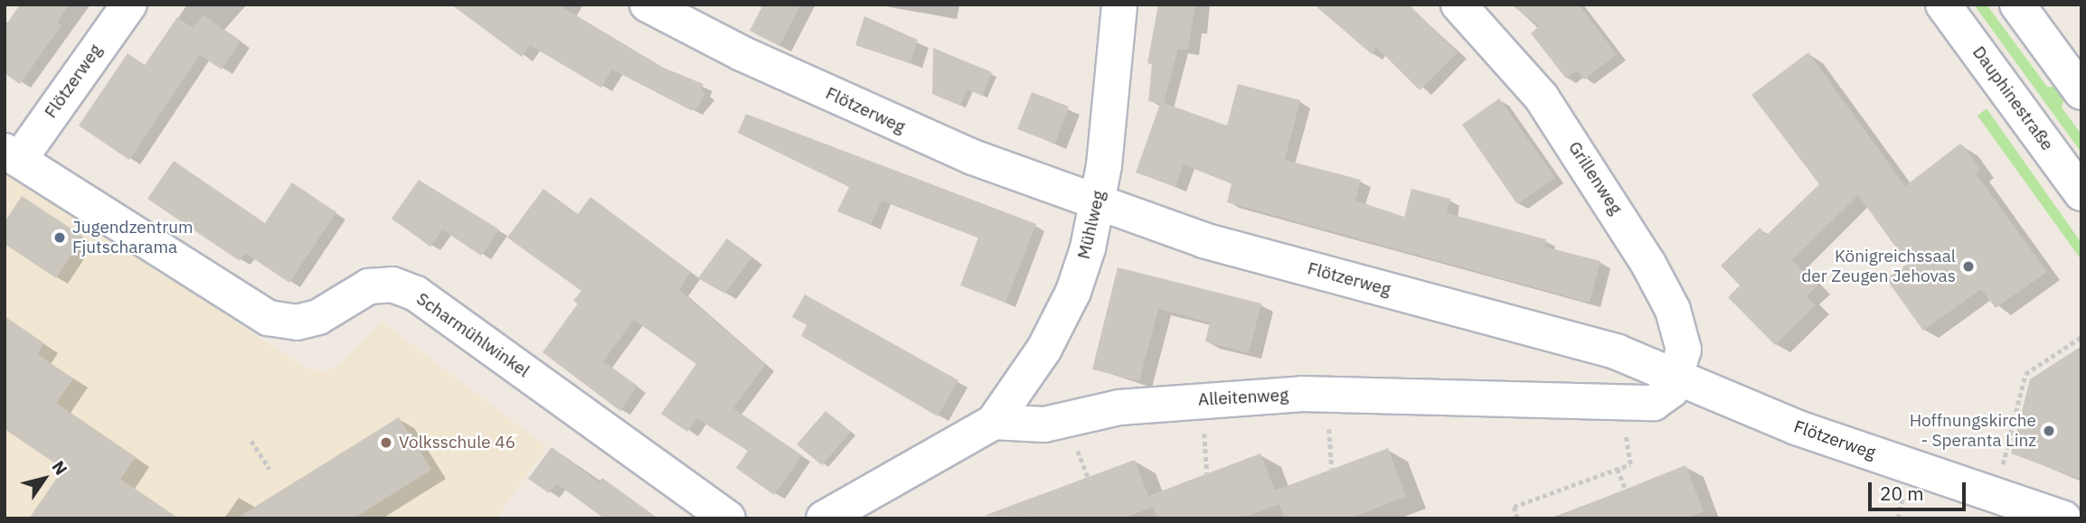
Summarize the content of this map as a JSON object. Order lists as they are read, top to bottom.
{
  "streets": {
    "street": [
      "Flötzerweg",
      "Dauphinestraße",
      "Grillenweg",
      "Mühlweg",
      "Scharmühlwinkel",
      "Alleitenweg"
    ]
  },
  "crossings": [
    ["Flötzerweg", "Grillenweg"],
    ["Flötzerweg", "Mühlweg"],
    ["Flötzerweg", "Scharmühlwinkel"],
    ["Flötzerweg", "Alleitenweg"],
    ["Grillenweg", "Alleitenweg"],
    ["Mühlweg", "Alleitenweg"]
  ],
  "places": [
    "Jugendzentrum Fjutscharama",
    "Königreichssaal der Zeugen Jehovas",
    "Hoffnungskirche - Speranta Linz",
    "Volksschule 46"
  ],
  "scale_bar": "20 m",
  "north": "top right"
}
